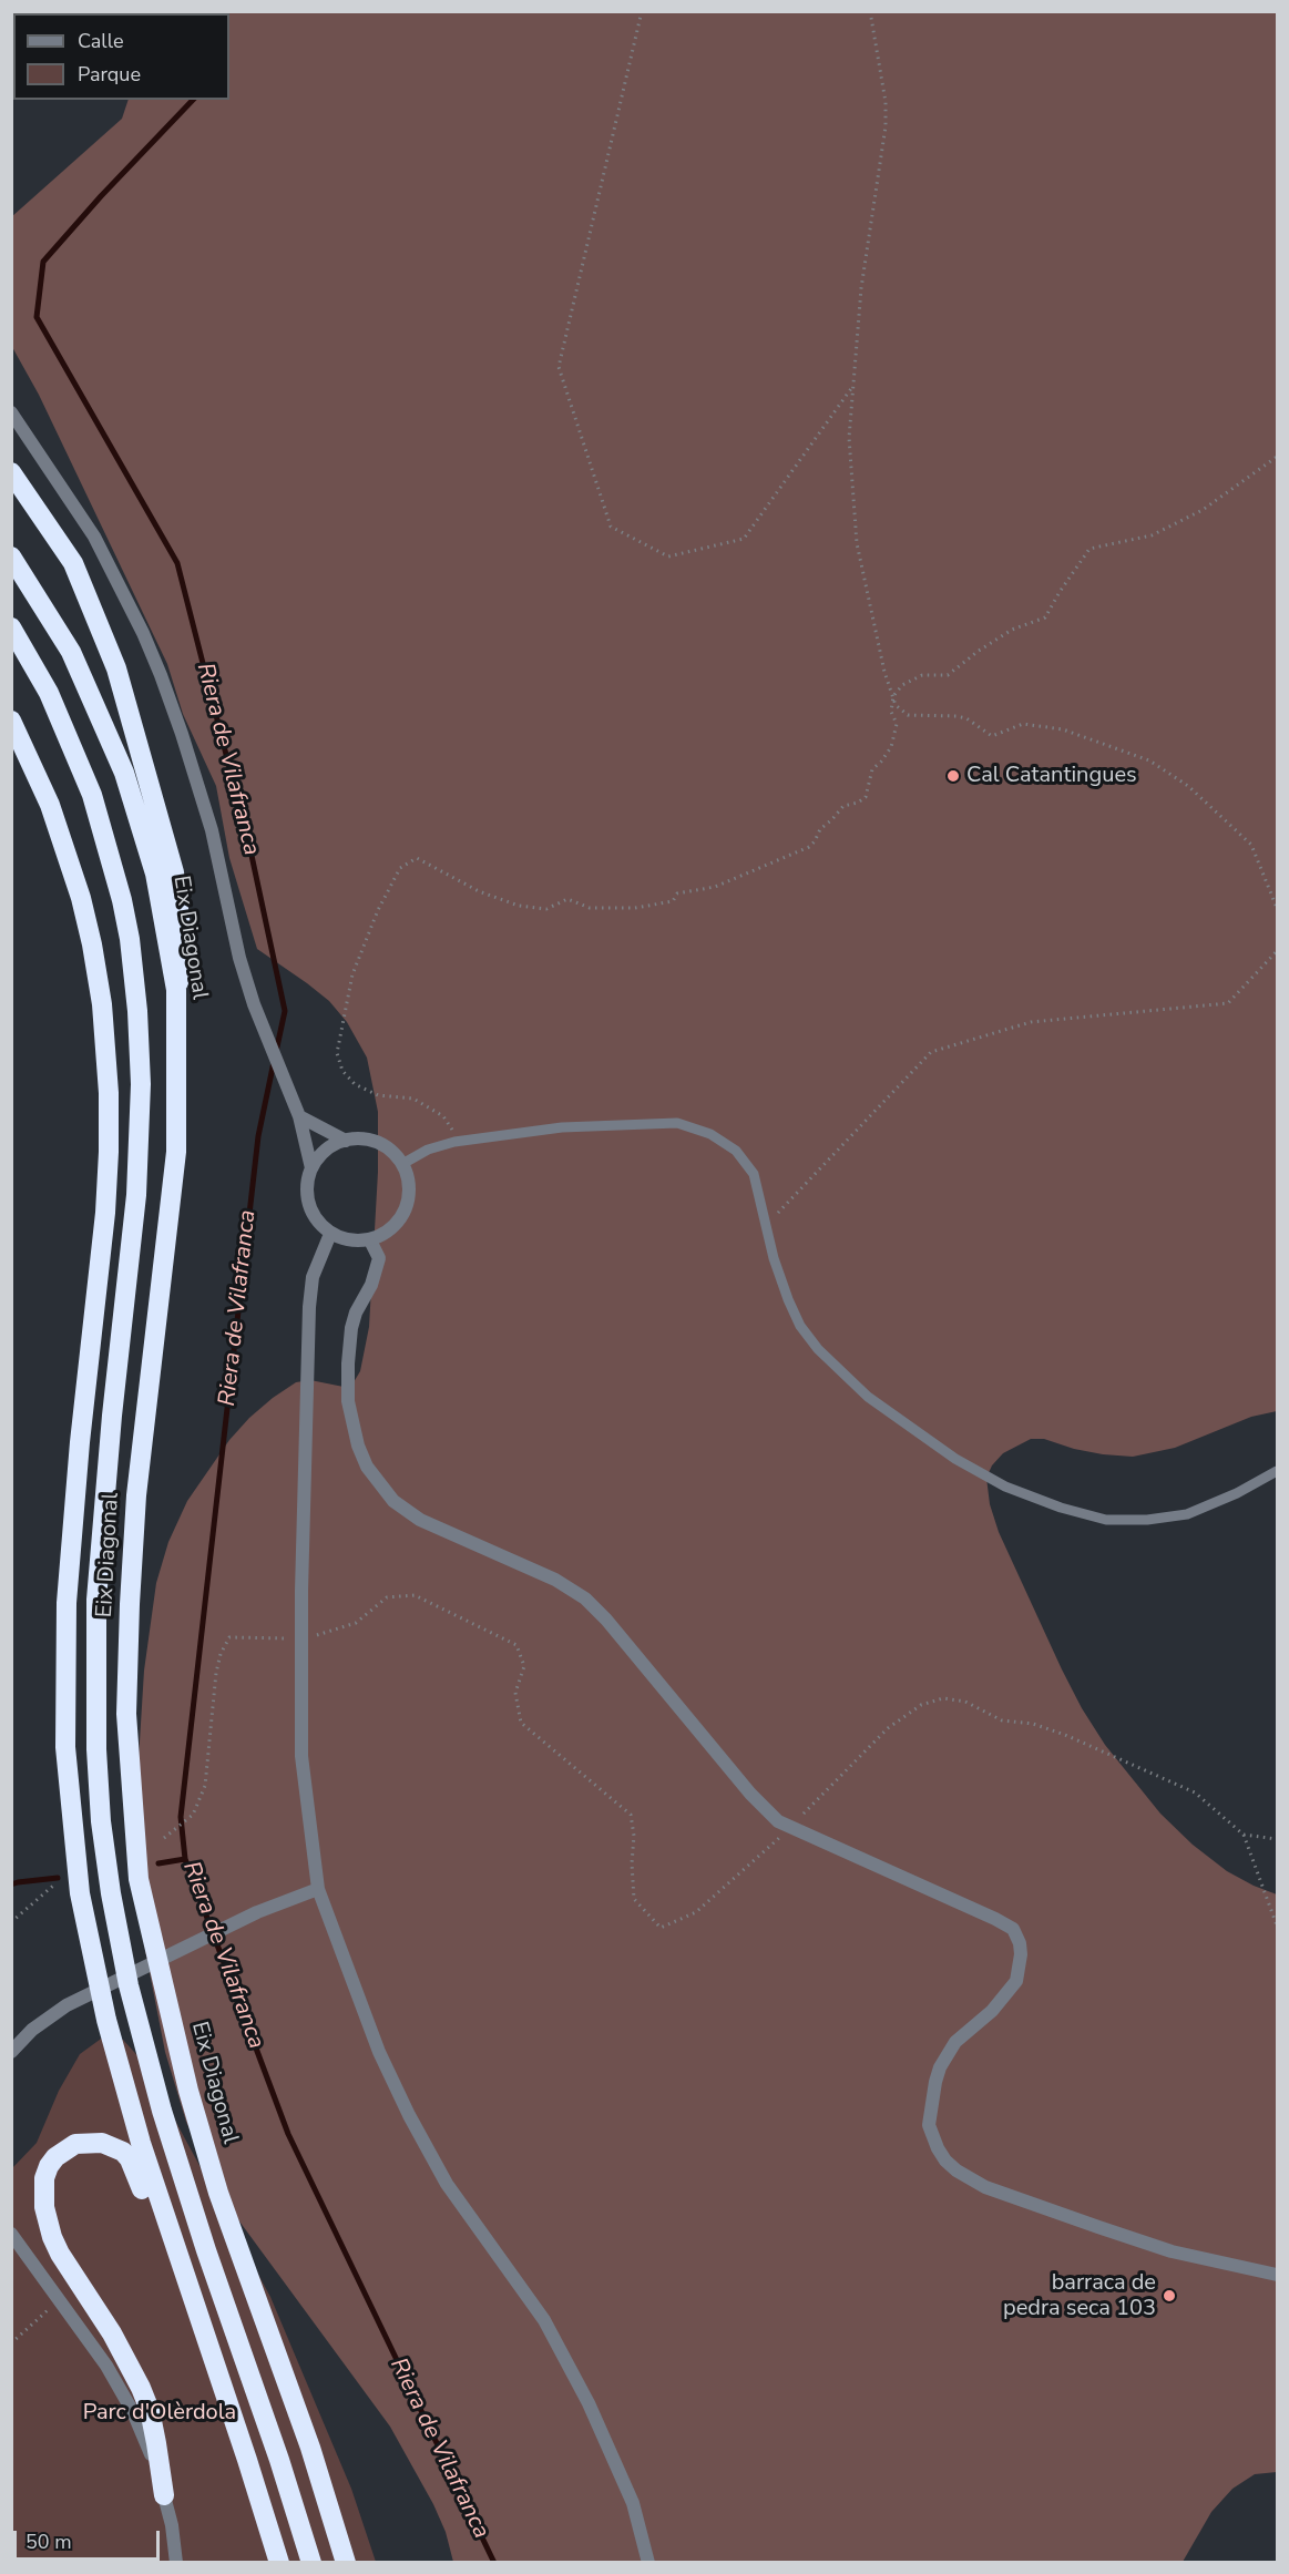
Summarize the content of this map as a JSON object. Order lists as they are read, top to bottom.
{
  "streets": {
    "highway": ["Eix Diagonal"]
  },
  "water": ["Riera de Vilafranca"],
  "parks": ["Parc d'Olèrdola"],
  "places": ["Cal Catantingues", "barraca de pedra seca 103"],
  "legend": ["Calle", "Parque"],
  "scale_bar": "50 m"
}
